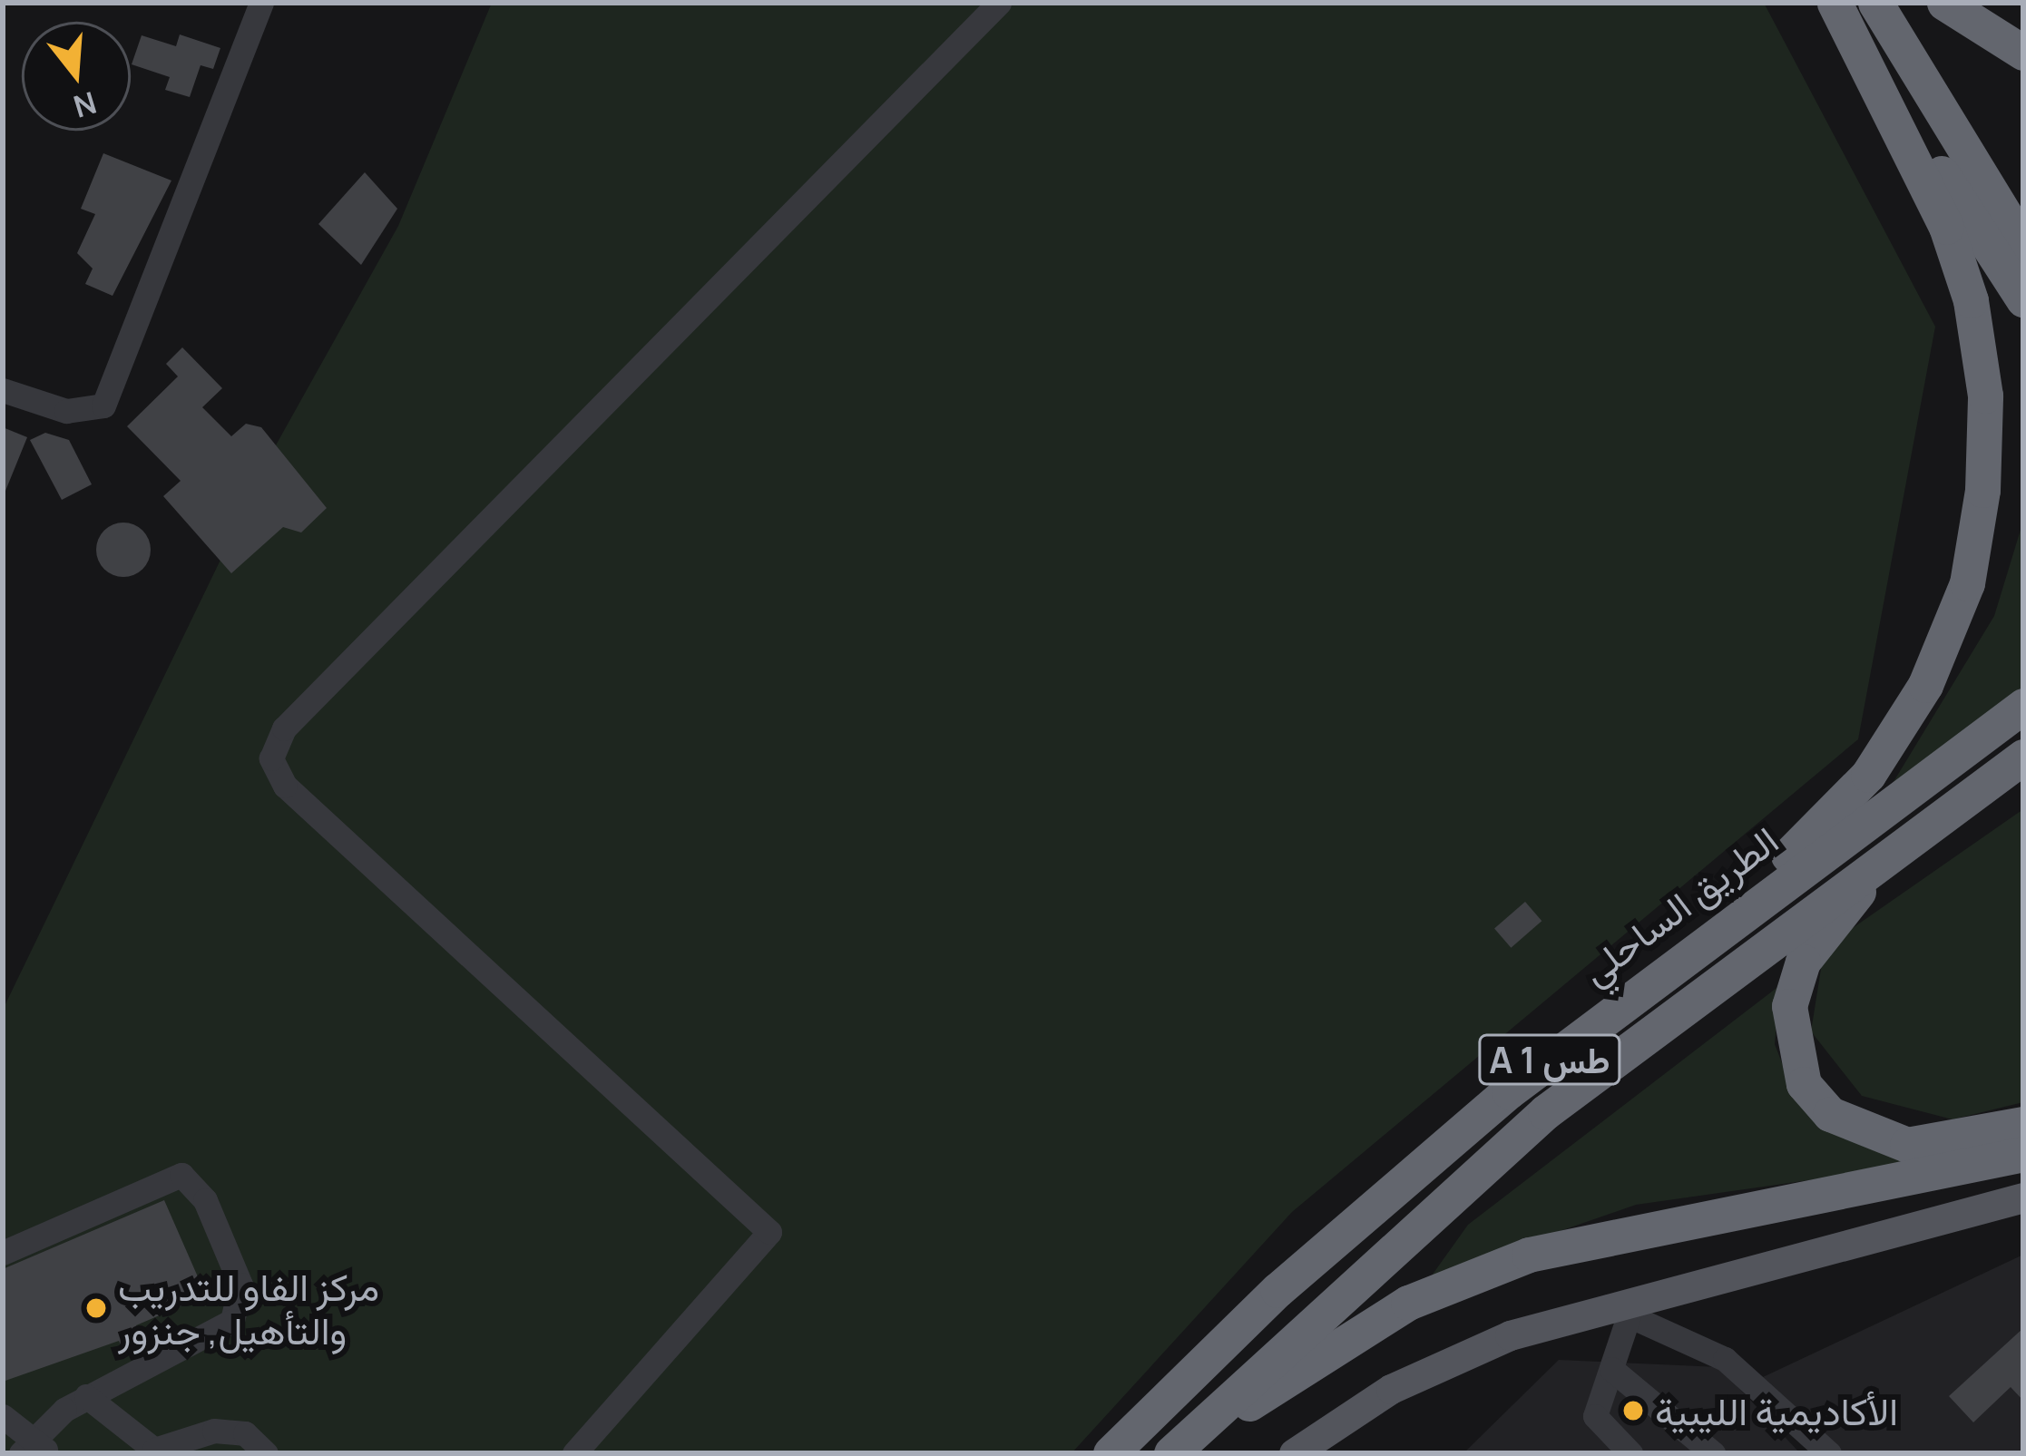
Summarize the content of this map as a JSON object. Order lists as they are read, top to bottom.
{
  "streets": {
    "highway": ["الطريق الساحلي", "A 1 طس"]
  },
  "places": ["مركز الفاو للتدريب والتأهيل, جنزور", "الأكاديمية الليبية"],
  "north": "bottom"
}
